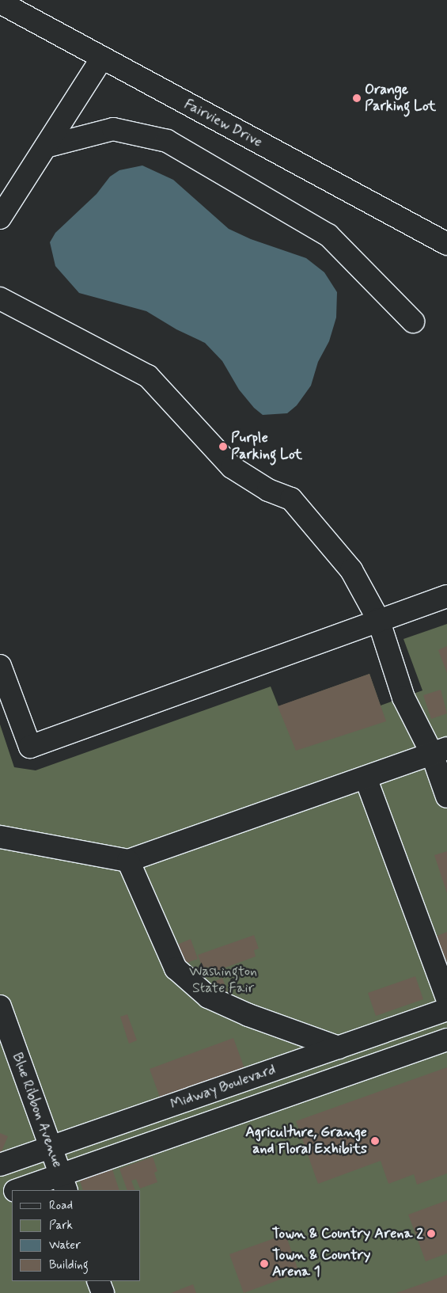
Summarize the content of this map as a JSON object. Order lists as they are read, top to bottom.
{
  "streets": {
    "street": ["Fairview Drive", "Midway Boulevard", "Blue Ribbon Avenue"]
  },
  "crossings": [
    ["Midway Boulevard", "Blue Ribbon Avenue"]
  ],
  "parks": ["Washington State Fair"],
  "places": [
    "Orange Parking Lot",
    "Purple Parking Lot",
    "Agriculture, Grange and Floral Exhibits",
    "Town & Country Arena 2",
    "Town & Country Arena 1"
  ],
  "legend": [
    "Road",
    "Park",
    "Water",
    "Building"
  ]
}
